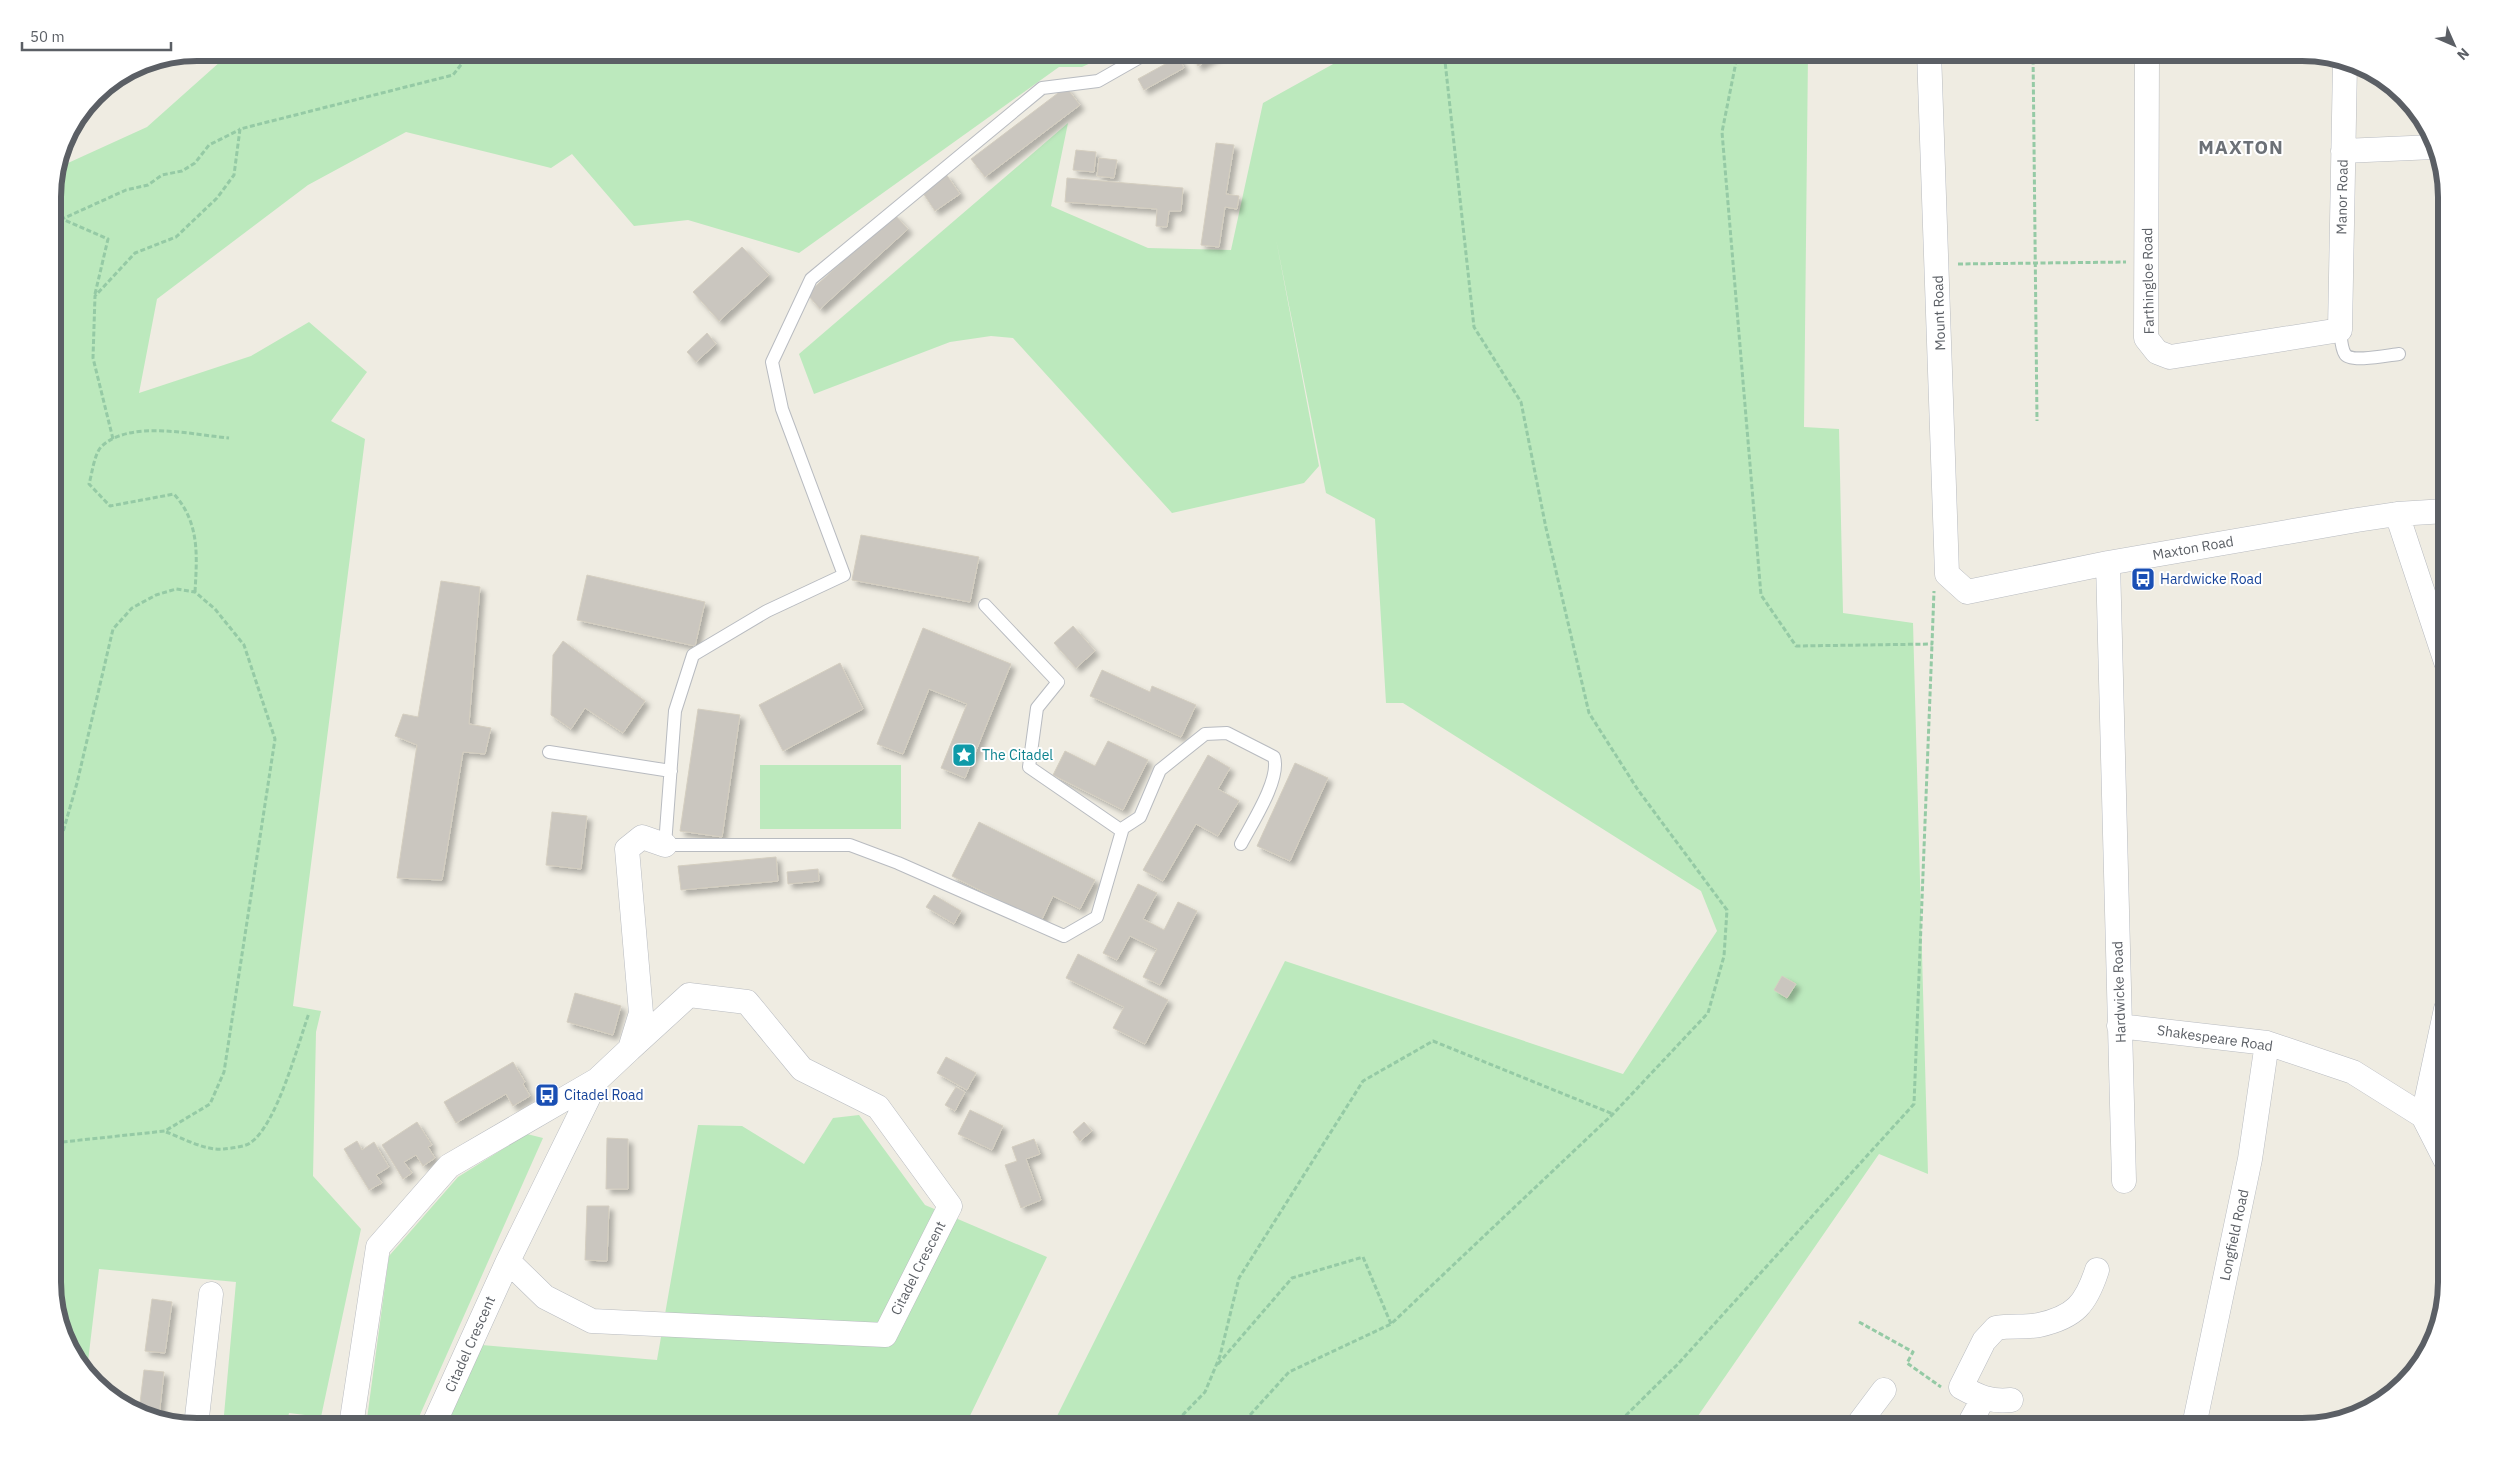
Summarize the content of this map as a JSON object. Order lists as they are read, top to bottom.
{
  "streets": {
    "street": [
      "Manor Road",
      "Farthingloe Road",
      "Mount Road",
      "Maxton Road",
      "Hardwicke Road",
      "Shakespeare Road",
      "Longfield Road",
      "Citadel Crescent"
    ]
  },
  "crossings": [
    ["Manor Road", "Farthingloe Road"],
    ["Mount Road", "Maxton Road"],
    ["Maxton Road", "Hardwicke Road"],
    ["Hardwicke Road", "Shakespeare Road"],
    ["Shakespeare Road", "Longfield Road"]
  ],
  "districts": ["MAXTON"],
  "places": {
    "bus stop": ["Hardwicke Road", "Citadel Road"],
    "place": ["The Citadel"]
  },
  "scale_bar": "50 m",
  "north": "bottom right"
}
